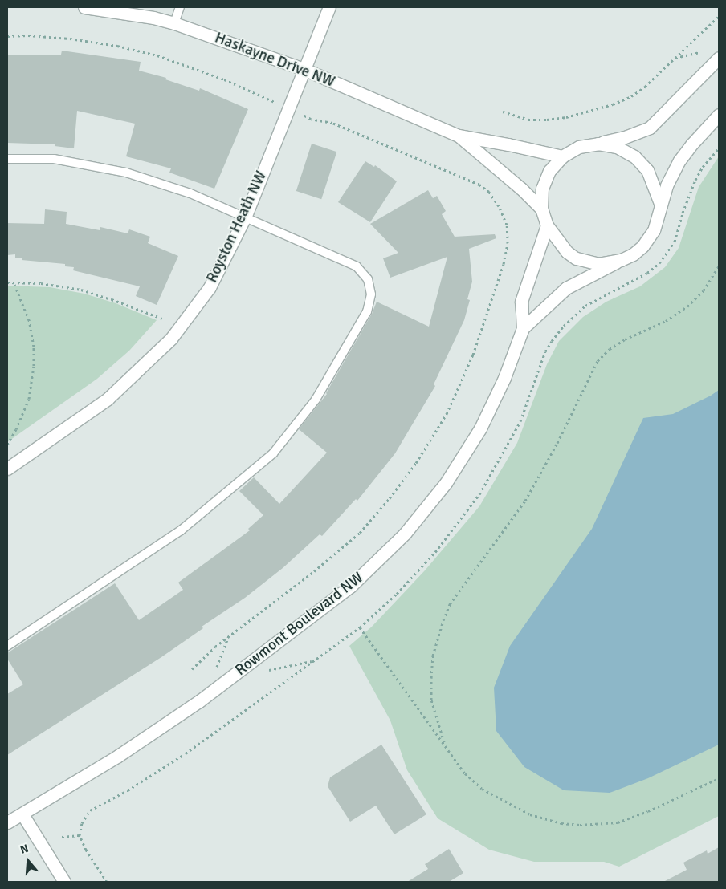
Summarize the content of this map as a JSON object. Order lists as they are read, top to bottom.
{
  "streets": {
    "street": ["Haskayne Drive NW", "Royston Heath NW", "Rowmont Boulevard NW"]
  },
  "crossings": [
    ["Haskayne Drive NW", "Royston Heath NW"],
    ["Haskayne Drive NW", "Rowmont Boulevard NW"]
  ],
  "north": "top"
}
